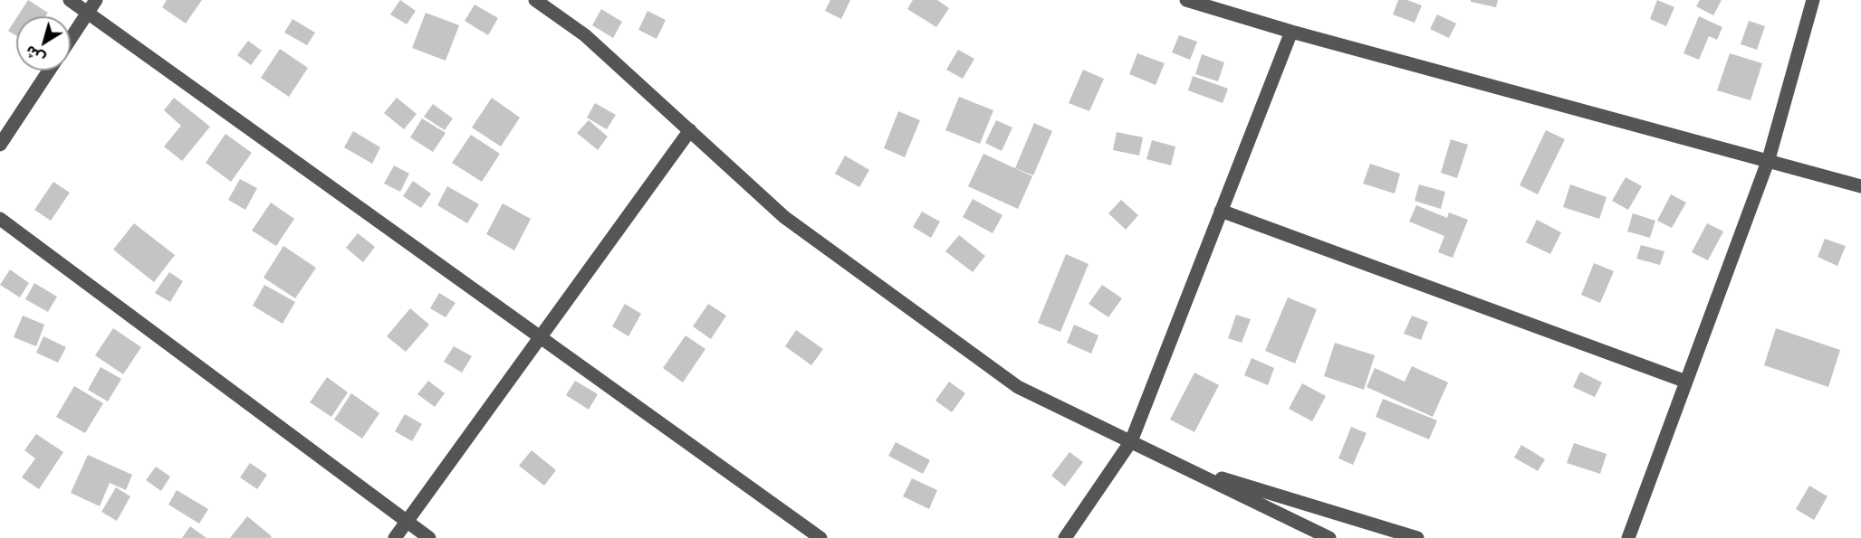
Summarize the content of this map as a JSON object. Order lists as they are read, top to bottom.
{
  "north": "bottom left"
}
